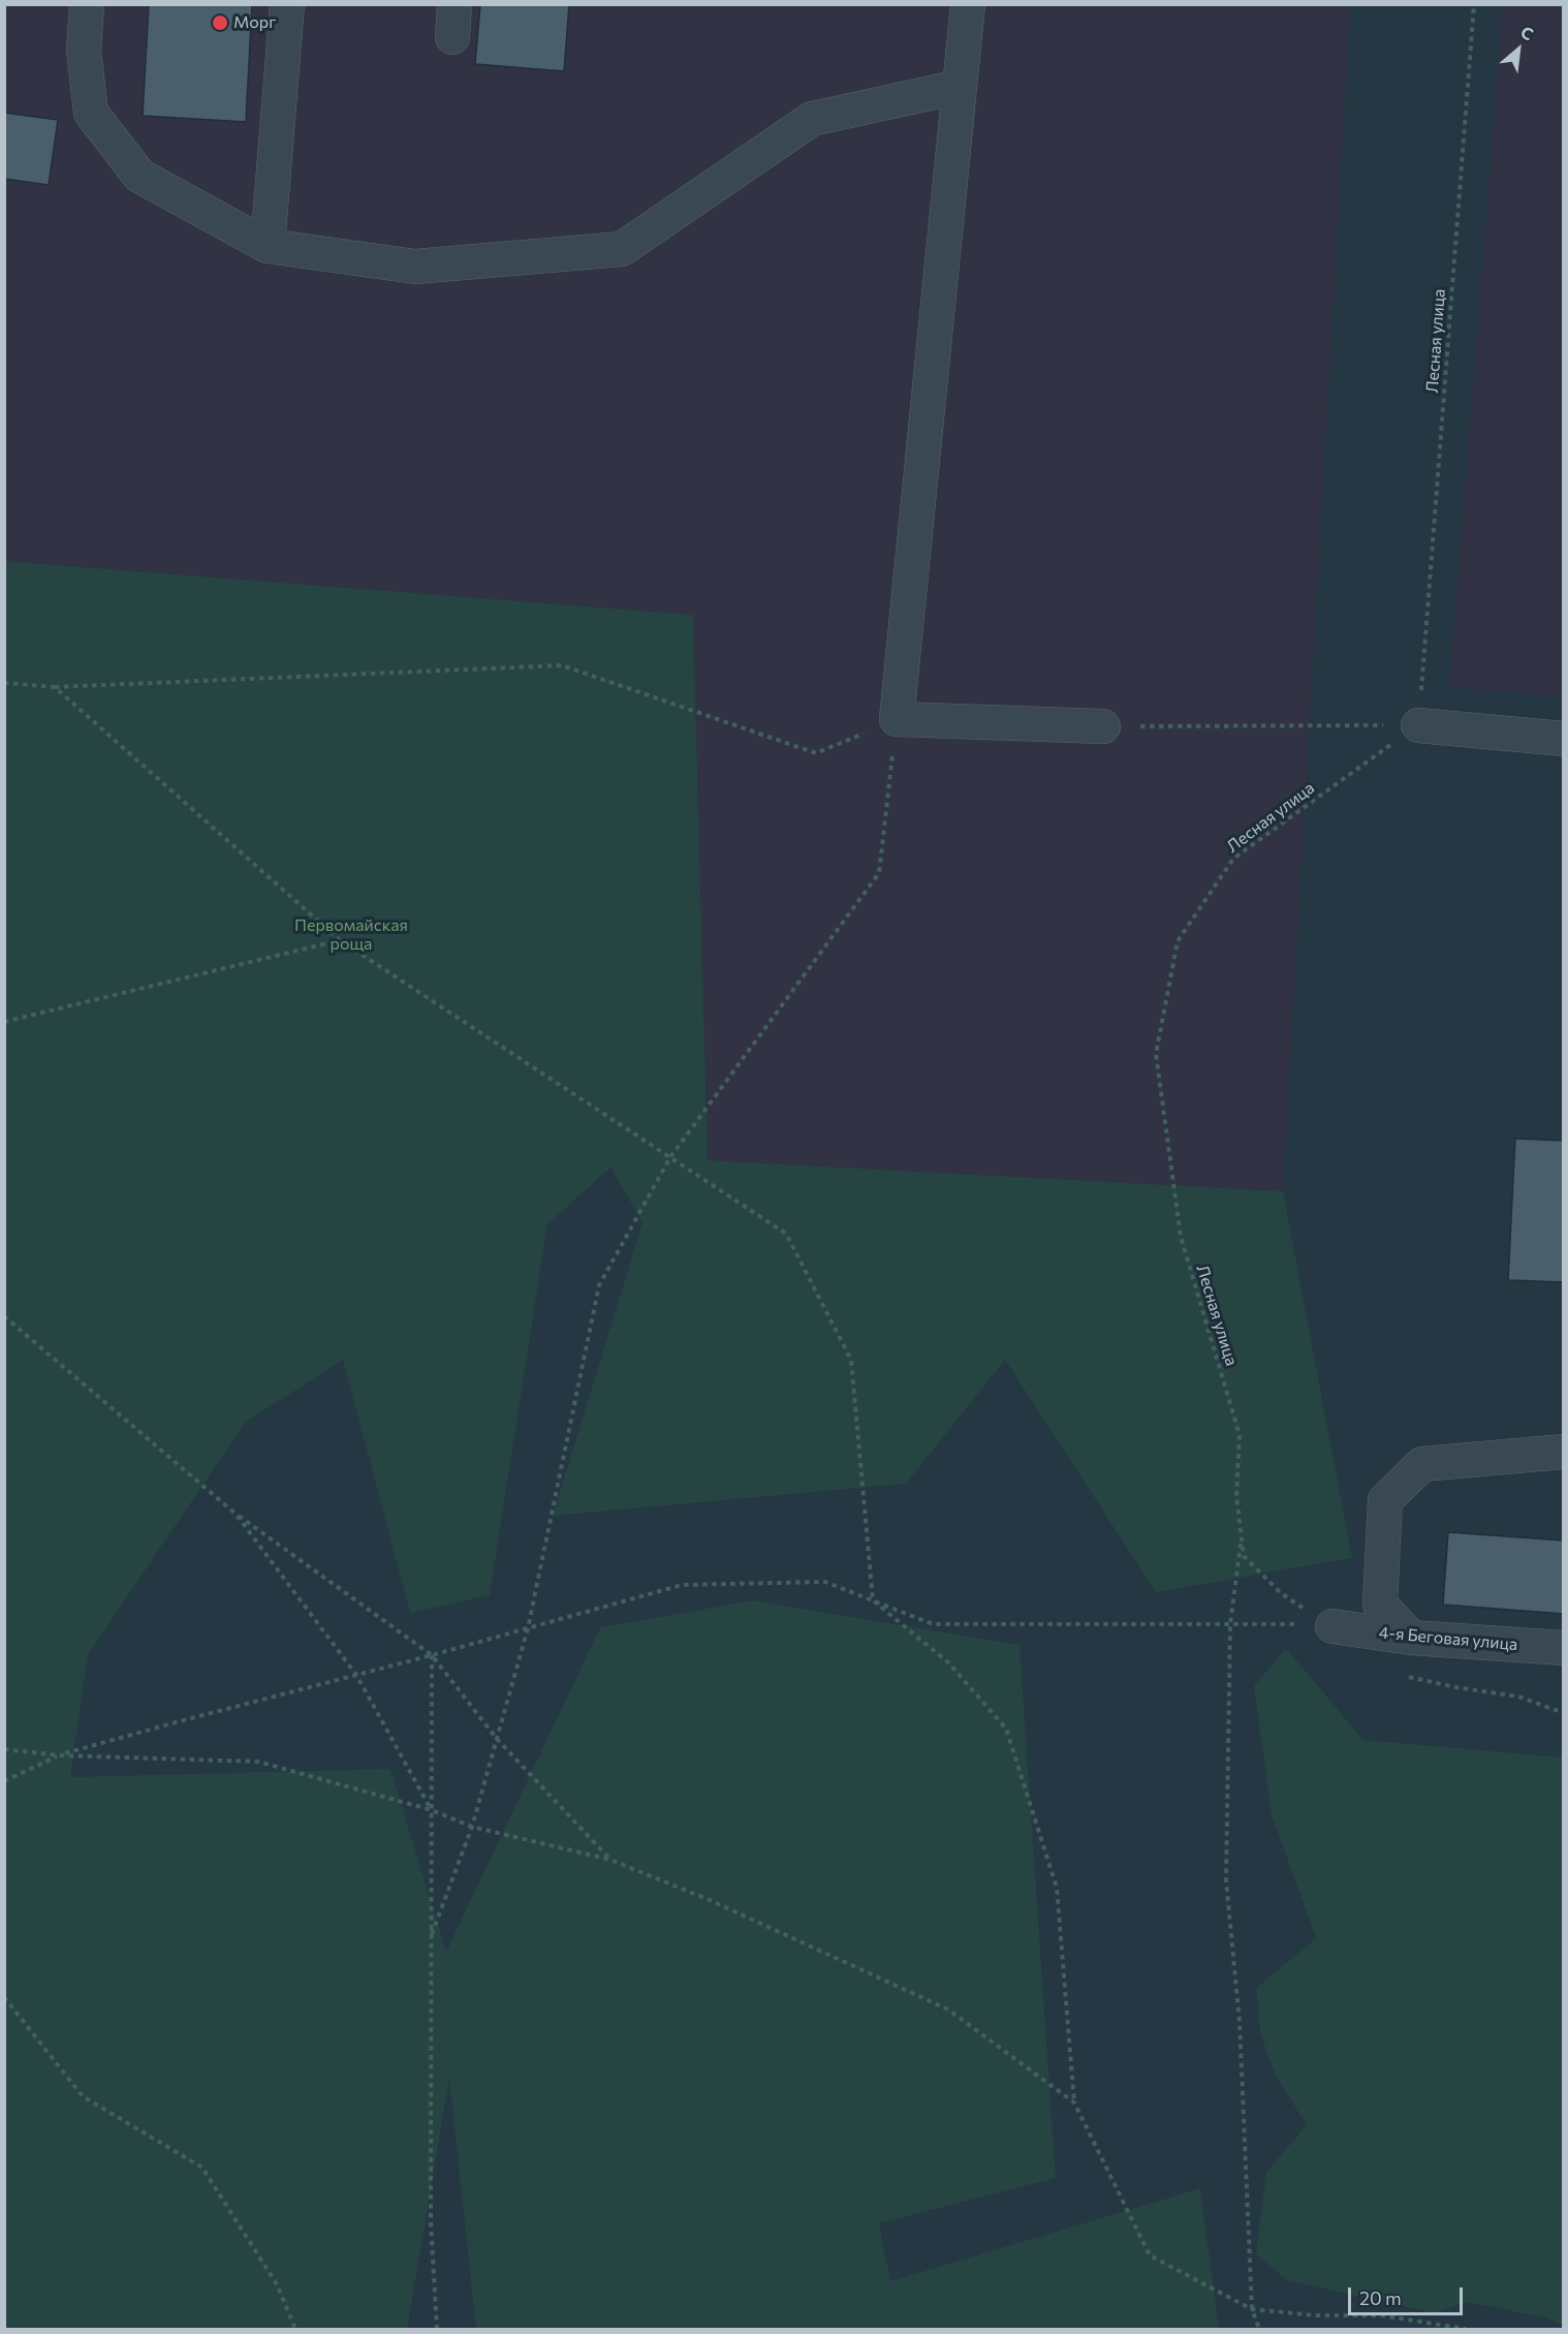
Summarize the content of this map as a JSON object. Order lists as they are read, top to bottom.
{
  "streets": {
    "street": ["4-я Беговая улица"],
    "path": ["Лесная улица"]
  },
  "crossings": [
    ["Лесная улица", "4-я Беговая улица"]
  ],
  "parks": ["Первомайская роща"],
  "places": ["Морг"],
  "scale_bar": "20 m",
  "north": "top right"
}
